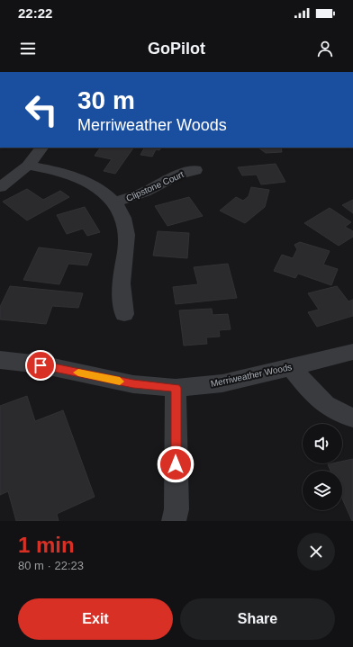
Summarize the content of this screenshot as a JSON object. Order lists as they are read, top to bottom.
{
  "streets": {
    "street": ["Clipstone Court", "Merriweather Woods"]
  },
  "page": {
    "status": "22:22",
    "header": "GoPilot",
    "turn": ["30 m", "Merriweather Woods"],
    "heading": ["1 min", "80 m · 22:23"],
    "buttons": ["Exit", "Share"]
  }
}
